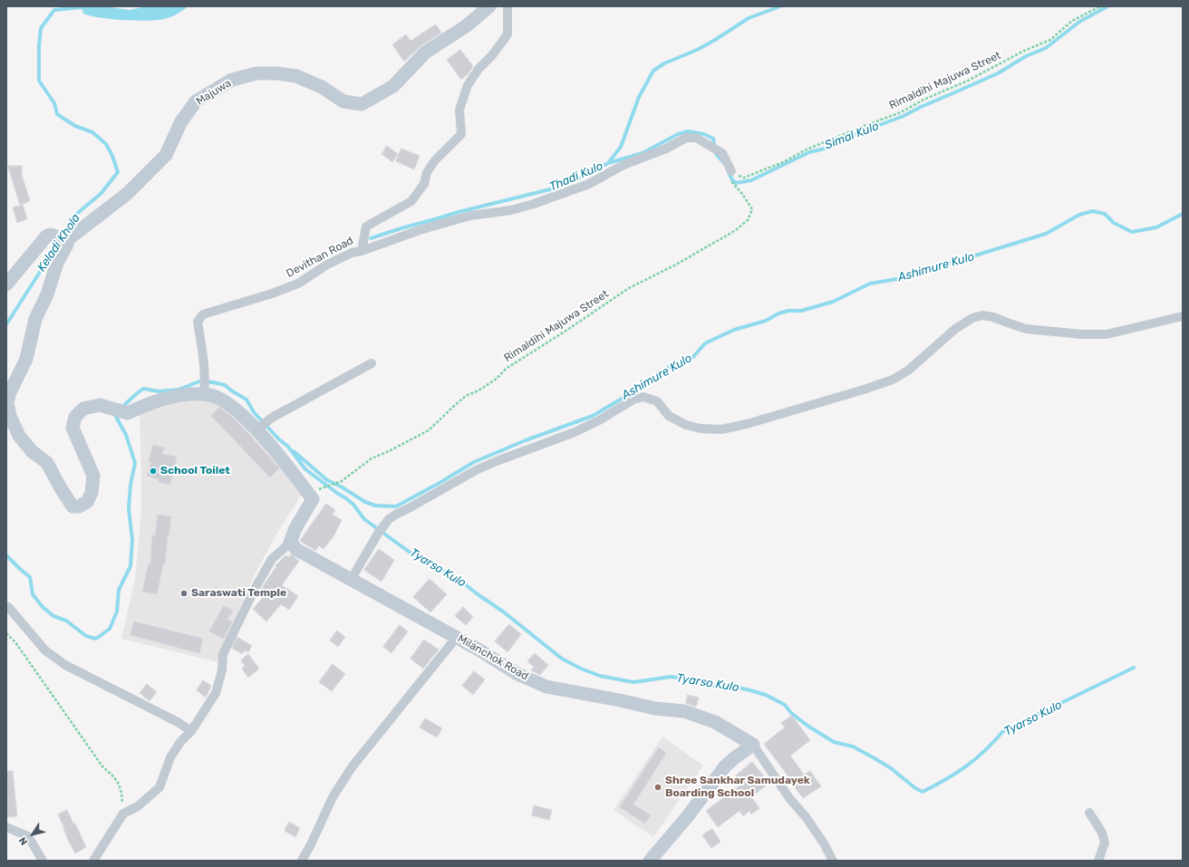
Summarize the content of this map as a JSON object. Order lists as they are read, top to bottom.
{
  "streets": {
    "street": ["Majuwa", "Devithan Road", "Milanchok Road"],
    "path": ["Rimaldihi Majuwa Street"]
  },
  "water": [
    "Simal Kulo",
    "Thadi Kulo",
    "Keladi Khola",
    "Ashimure Kulo",
    "Tyarso Kulo"
  ],
  "places": ["School Toilet", "Saraswati Temple", "Shree Sankhar Samudayek Boarding School"],
  "north": "bottom left"
}
